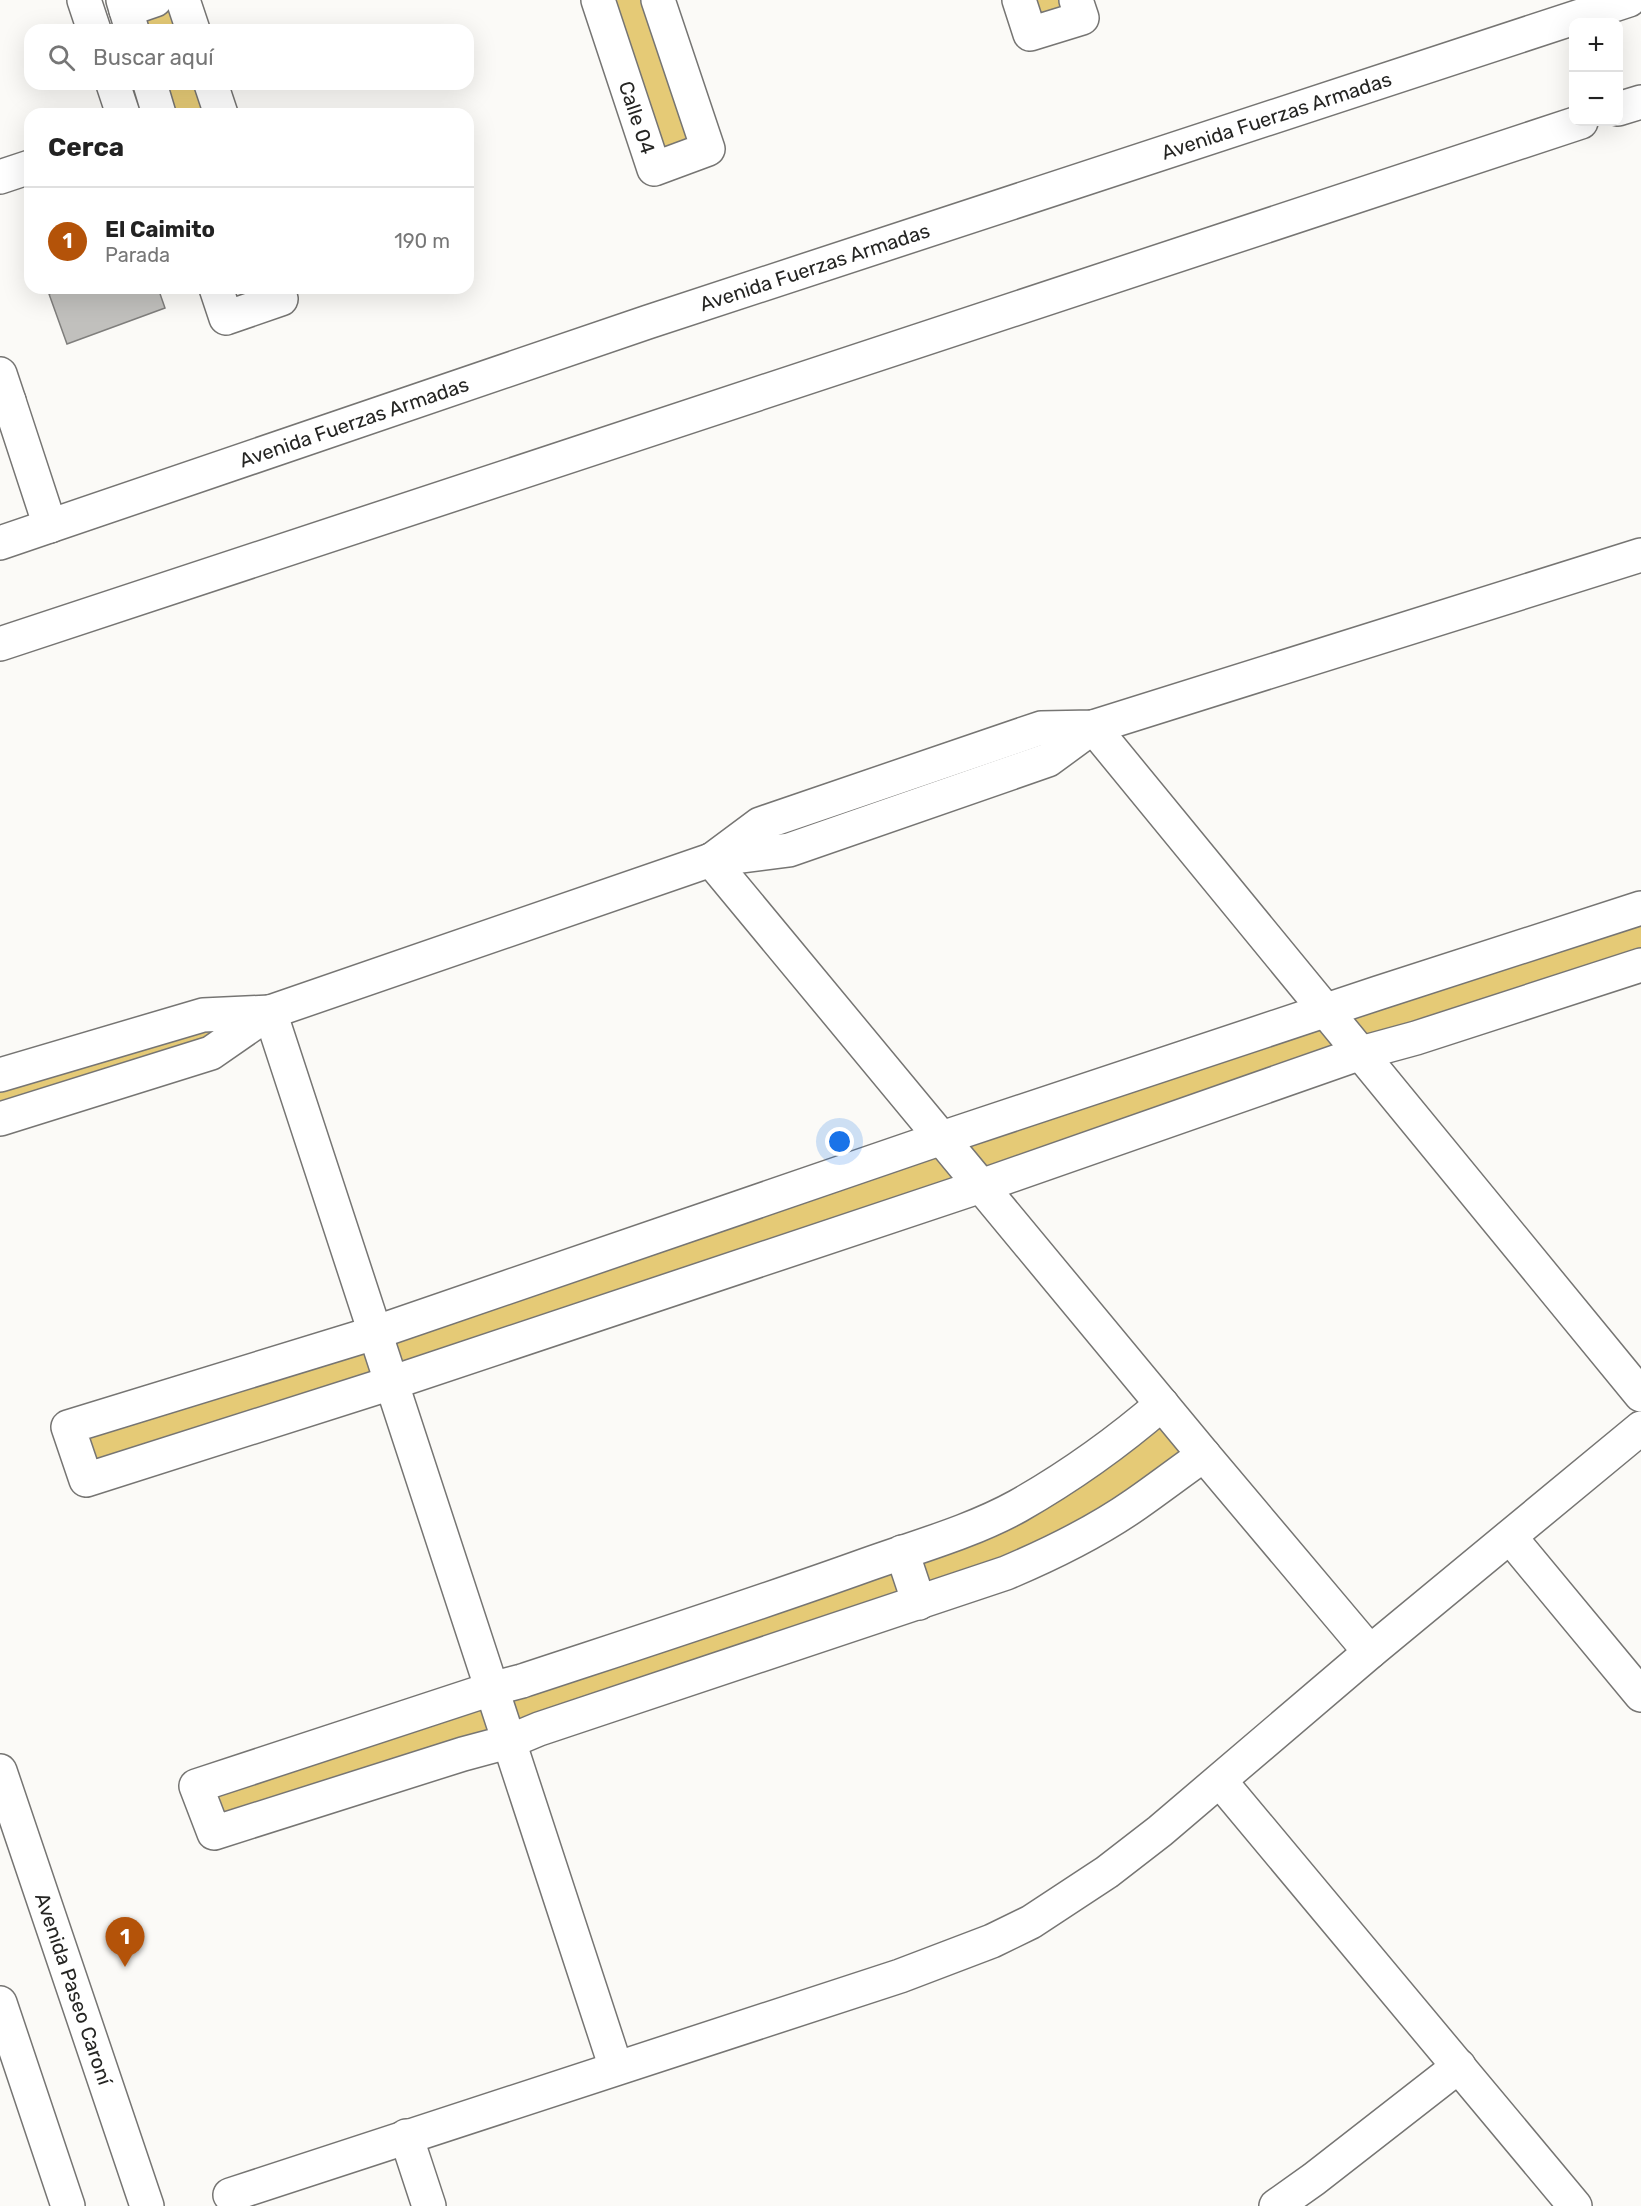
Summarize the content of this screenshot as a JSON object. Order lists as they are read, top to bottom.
{
  "streets": {
    "street": ["Avenida Fuerzas Armadas", "Calle 04", "Avenida Paseo Caroní"]
  },
  "page": {
    "map_buttons": ["+", "−"],
    "search": "Buscar aquí",
    "heading": "Cerca",
    "list": [
      {
        "mark": "1",
        "name": "El Caimito",
        "note": "Parada",
        "value": "190 m"
      }
    ],
    "pins": "1"
  }
}
